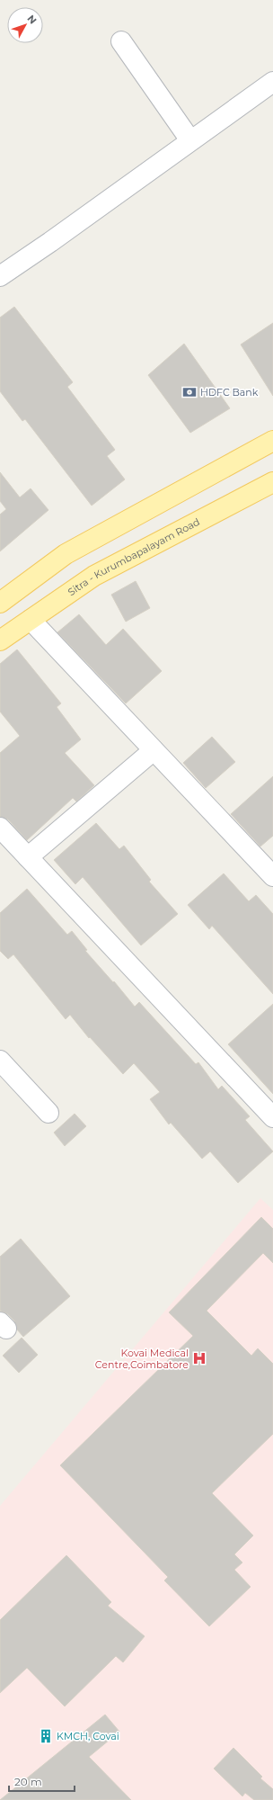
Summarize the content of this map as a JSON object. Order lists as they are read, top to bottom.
{
  "streets": {
    "main road": ["Sitra - Kurumbapalayam Road"]
  },
  "places": {
    "bank": ["HDFC Bank"],
    "hospital": ["Kovai Medical Centre,Coimbatore"],
    "building": ["KMCH, Covai"]
  },
  "scale_bar": "20 m",
  "north": "top right"
}
